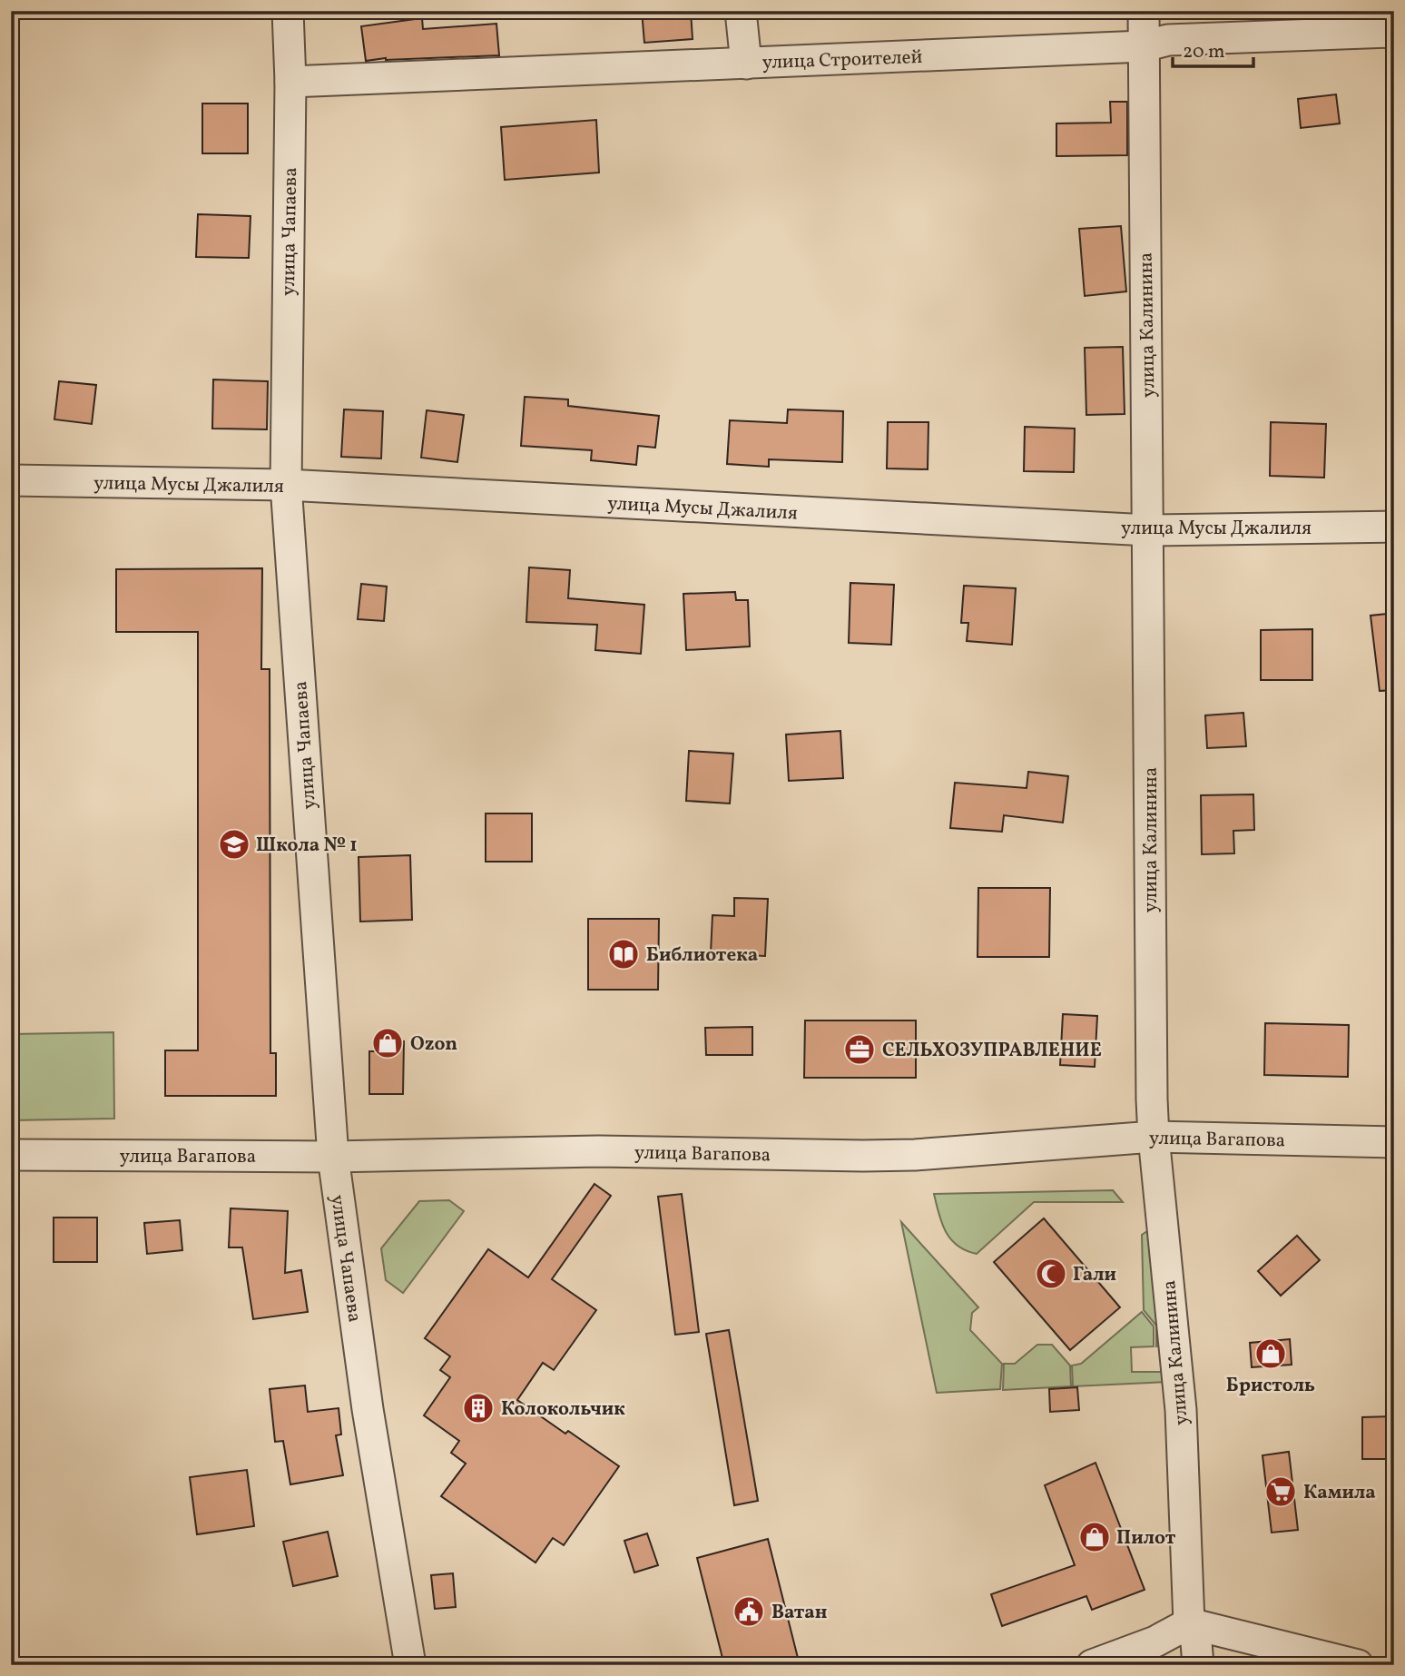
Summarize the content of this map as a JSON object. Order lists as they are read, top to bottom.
{
  "streets": {
    "street": [
      "улица Строителей",
      "улица Чапаева",
      "улица Калинина",
      "улица Мусы Джалиля",
      "улица Вагапова"
    ]
  },
  "crossings": [
    ["улица Строителей", "улица Чапаева"],
    ["улица Строителей", "улица Калинина"],
    ["улица Чапаева", "улица Мусы Джалиля"],
    ["улица Чапаева", "улица Вагапова"],
    ["улица Калинина", "улица Мусы Джалиля"],
    ["улица Калинина", "улица Вагапова"]
  ],
  "places": {
    "school or university": ["Школа № 1"],
    "library": ["Библиотека"],
    "shop": ["Ozon", "Бристоль", "Пилот"],
    "office": ["СЕЛЬХОЗУПРАВЛЕНИЕ"],
    "mosque": ["Гали"],
    "building": ["Колокольчик"],
    "supermarket": ["Камила"],
    "public building": ["Ватан"]
  },
  "scale_bar": "20 m"
}
